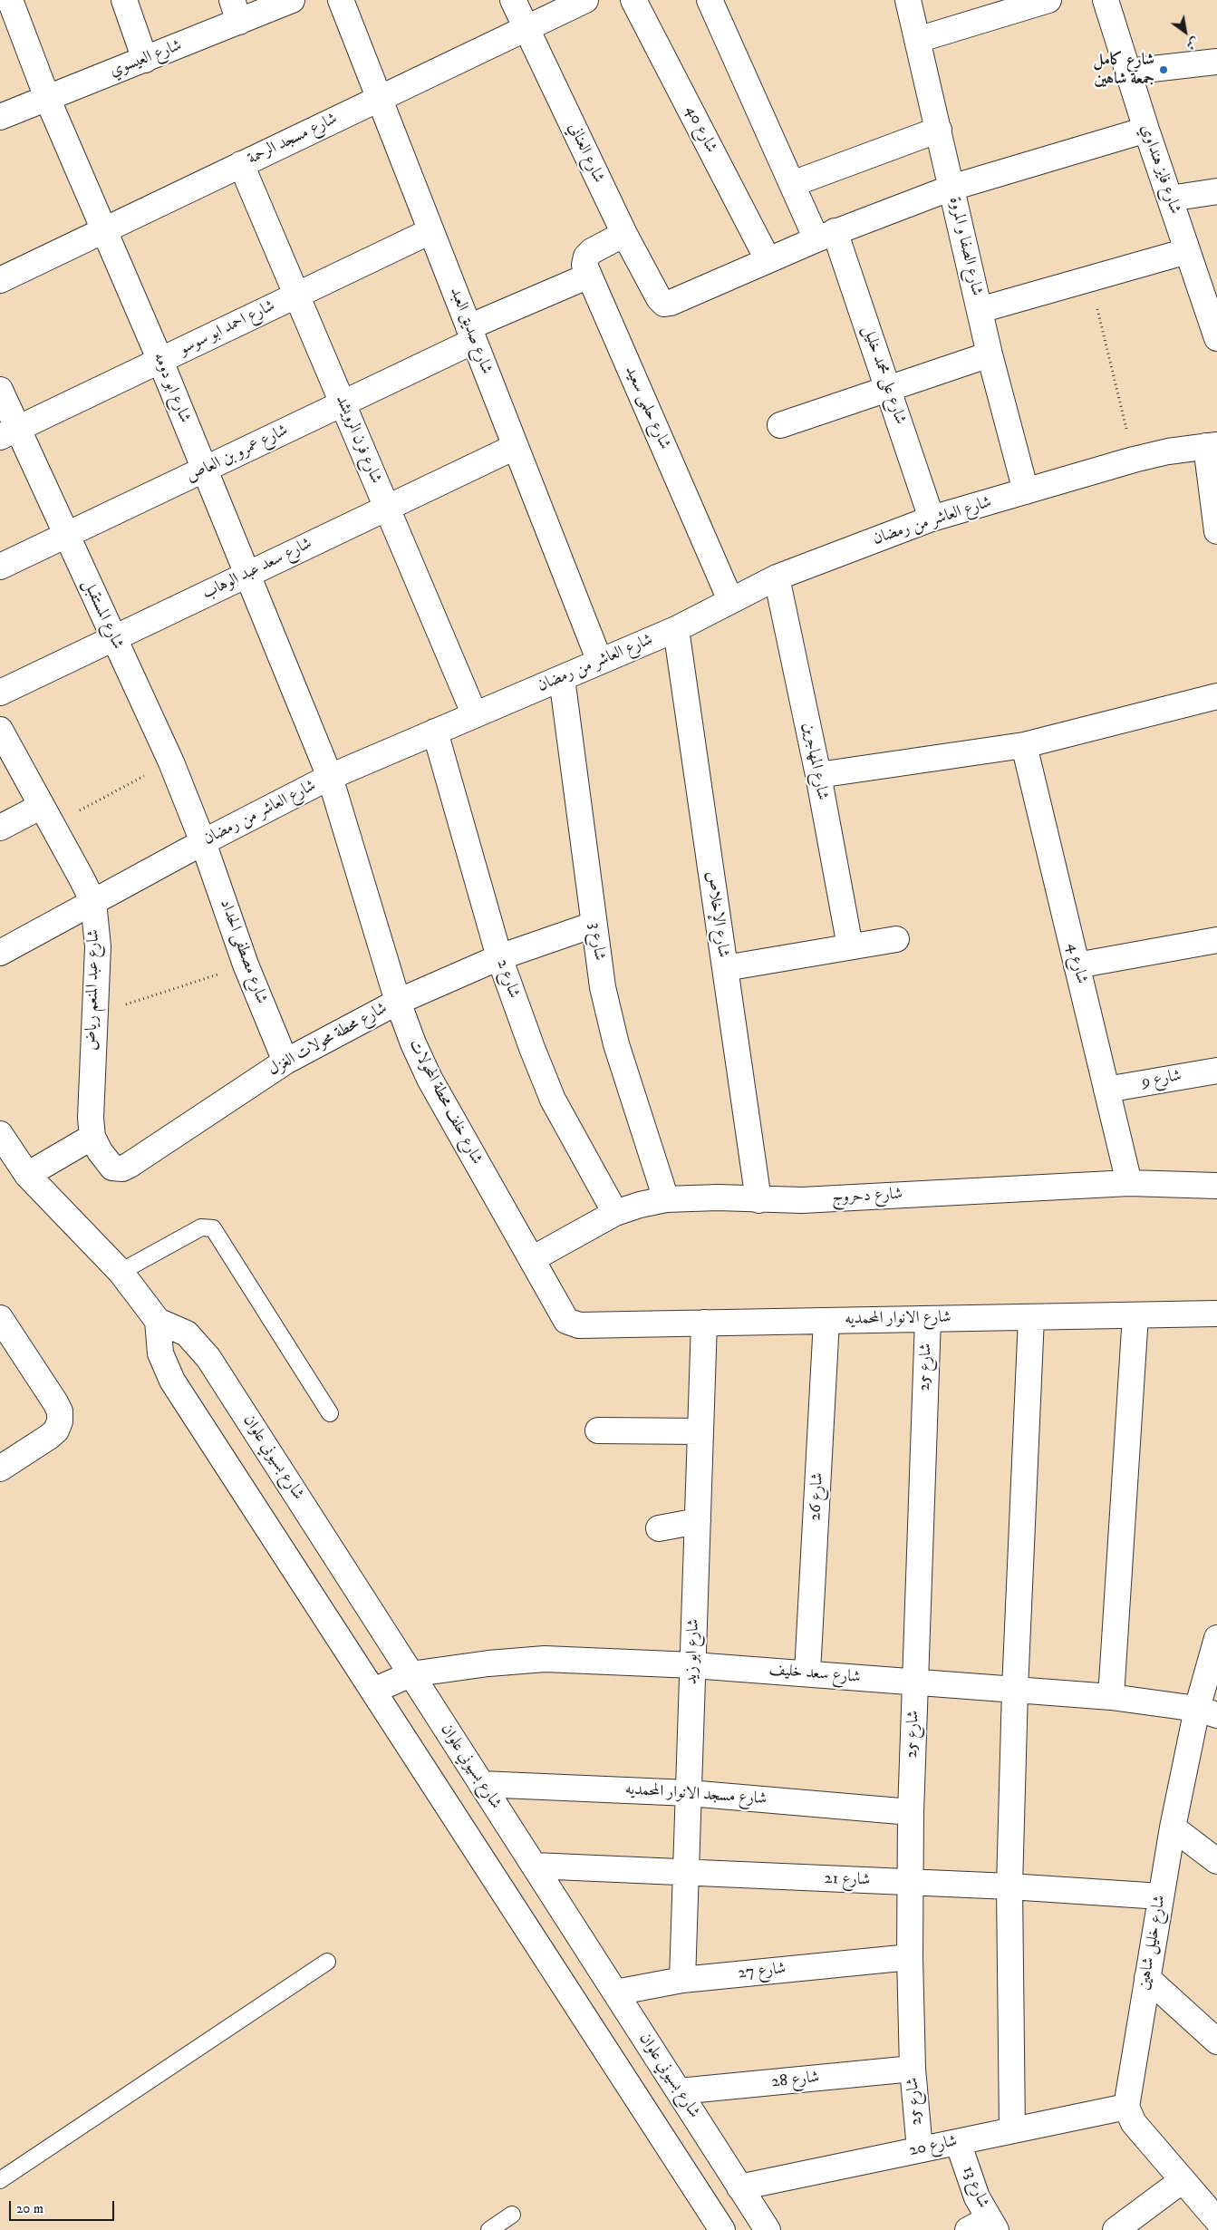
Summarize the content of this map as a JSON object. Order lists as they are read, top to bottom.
{
  "streets": {
    "street": [
      "شارع العيسوي",
      "شارع 40",
      "شارع مسجد الرحمة",
      "شارع العناني",
      "شارع فايز هنداوي",
      "شارع الصفا و المروة",
      "شارع احمد ابو سوسو",
      "شارع صديق العبد",
      "شارع على محمد خليل",
      "شارع ابو دومه",
      "شارع حلمى سعيد",
      "شارع فرن الرويشد",
      "شارع عمرو بن العاص",
      "شارع العاشر من رمضان",
      "شارع سعد عبد الوهاب",
      "شارع المستقبل",
      "شارع المهاجرين",
      "شارع الإخلاص",
      "شارع 3",
      "شارع مصطفى الحداد",
      "شارع 4",
      "شارع 2",
      "شارع عبد المنعم رياض",
      "شارع محطة محولات الغزل",
      "شارع 9",
      "شارع خلف محطة المحولات",
      "شارع دحروج",
      "شارع الانوار المحمديه",
      "شارع 25",
      "شارع بسيوني علوان",
      "شارع 26",
      "شارع ابو زيد",
      "شارع سعد خليف",
      "شارع مسجد الانوار المحمديه",
      "شارع 21",
      "شارع خليل شاهين",
      "شارع 27",
      "شارع 28",
      "شارع 20",
      "شارع 13"
    ]
  },
  "crossings": [
    ["شارع العيسوي", "شارع ابو دومه"],
    ["شارع 40", "شارع العناني"],
    ["شارع مسجد الرحمة", "شارع العناني"],
    ["شارع مسجد الرحمة", "شارع صديق العبد"],
    ["شارع مسجد الرحمة", "شارع ابو دومه"],
    ["شارع مسجد الرحمة", "شارع فرن الرويشد"],
    ["شارع العناني", "شارع حلمى سعيد"],
    ["شارع الصفا و المروة", "شارع العاشر من رمضان"],
    ["شارع احمد ابو سوسو", "شارع صديق العبد"],
    ["شارع احمد ابو سوسو", "شارع ابو دومه"],
    ["شارع احمد ابو سوسو", "شارع فرن الرويشد"],
    ["شارع احمد ابو سوسو", "شارع المستقبل"],
    ["شارع صديق العبد", "شارع عمرو بن العاص"],
    ["شارع صديق العبد", "شارع العاشر من رمضان"],
    ["شارع صديق العبد", "شارع سعد عبد الوهاب"],
    ["شارع على محمد خليل", "شارع العاشر من رمضان"],
    ["شارع ابو دومه", "شارع عمرو بن العاص"],
    ["شارع ابو دومه", "شارع العاشر من رمضان"],
    ["شارع ابو دومه", "شارع سعد عبد الوهاب"],
    ["شارع ابو دومه", "شارع خلف محطة المحولات"],
    ["شارع حلمى سعيد", "شارع عمرو بن العاص"],
    ["شارع حلمى سعيد", "شارع العاشر من رمضان"],
    ["شارع فرن الرويشد", "شارع عمرو بن العاص"],
    ["شارع فرن الرويشد", "شارع العاشر من رمضان"],
    ["شارع فرن الرويشد", "شارع سعد عبد الوهاب"],
    ["شارع عمرو بن العاص", "شارع المستقبل"],
    ["شارع العاشر من رمضان", "شارع المستقبل"],
    ["شارع العاشر من رمضان", "شارع المهاجرين"],
    ["شارع العاشر من رمضان", "شارع الإخلاص"],
    ["شارع العاشر من رمضان", "شارع 3"],
    ["شارع العاشر من رمضان", "شارع مصطفى الحداد"],
    ["شارع العاشر من رمضان", "شارع 2"],
    ["شارع العاشر من رمضان", "شارع عبد المنعم رياض"],
    ["شارع العاشر من رمضان", "شارع خلف محطة المحولات"],
    ["شارع سعد عبد الوهاب", "شارع المستقبل"],
    ["شارع المستقبل", "شارع مصطفى الحداد"],
    ["شارع الإخلاص", "شارع دحروج"],
    ["شارع 3", "شارع محطة محولات الغزل"],
    ["شارع 3", "شارع دحروج"],
    ["شارع مصطفى الحداد", "شارع محطة محولات الغزل"],
    ["شارع 4", "شارع 9"],
    ["شارع 4", "شارع دحروج"],
    ["شارع 2", "شارع محطة محولات الغزل"],
    ["شارع 2", "شارع دحروج"],
    ["شارع عبد المنعم رياض", "شارع محطة محولات الغزل"],
    ["شارع محطة محولات الغزل", "شارع خلف محطة المحولات"],
    ["شارع خلف محطة المحولات", "شارع دحروج"],
    ["شارع خلف محطة المحولات", "شارع الانوار المحمديه"],
    ["شارع الانوار المحمديه", "شارع 25"],
    ["شارع الانوار المحمديه", "شارع 26"],
    ["شارع الانوار المحمديه", "شارع ابو زيد"],
    ["شارع 25", "شارع سعد خليف"],
    ["شارع 25", "شارع مسجد الانوار المحمديه"],
    ["شارع 25", "شارع 21"],
    ["شارع 25", "شارع 27"],
    ["شارع 25", "شارع 28"],
    ["شارع 25", "شارع 20"],
    ["شارع بسيوني علوان", "شارع سعد خليف"],
    ["شارع بسيوني علوان", "شارع مسجد الانوار المحمديه"],
    ["شارع بسيوني علوان", "شارع 21"],
    ["شارع بسيوني علوان", "شارع 27"],
    ["شارع بسيوني علوان", "شارع 28"],
    ["شارع بسيوني علوان", "شارع 20"],
    ["شارع 26", "شارع سعد خليف"],
    ["شارع ابو زيد", "شارع سعد خليف"],
    ["شارع ابو زيد", "شارع مسجد الانوار المحمديه"],
    ["شارع ابو زيد", "شارع 21"],
    ["شارع ابو زيد", "شارع 27"],
    ["شارع سعد خليف", "شارع خليل شاهين"],
    ["شارع 21", "شارع خليل شاهين"],
    ["شارع خليل شاهين", "شارع 20"],
    ["شارع 20", "شارع 13"]
  ],
  "places": ["شارع كامل جمعة شاهين"],
  "scale_bar": "20 m",
  "north": "bottom right"
}
